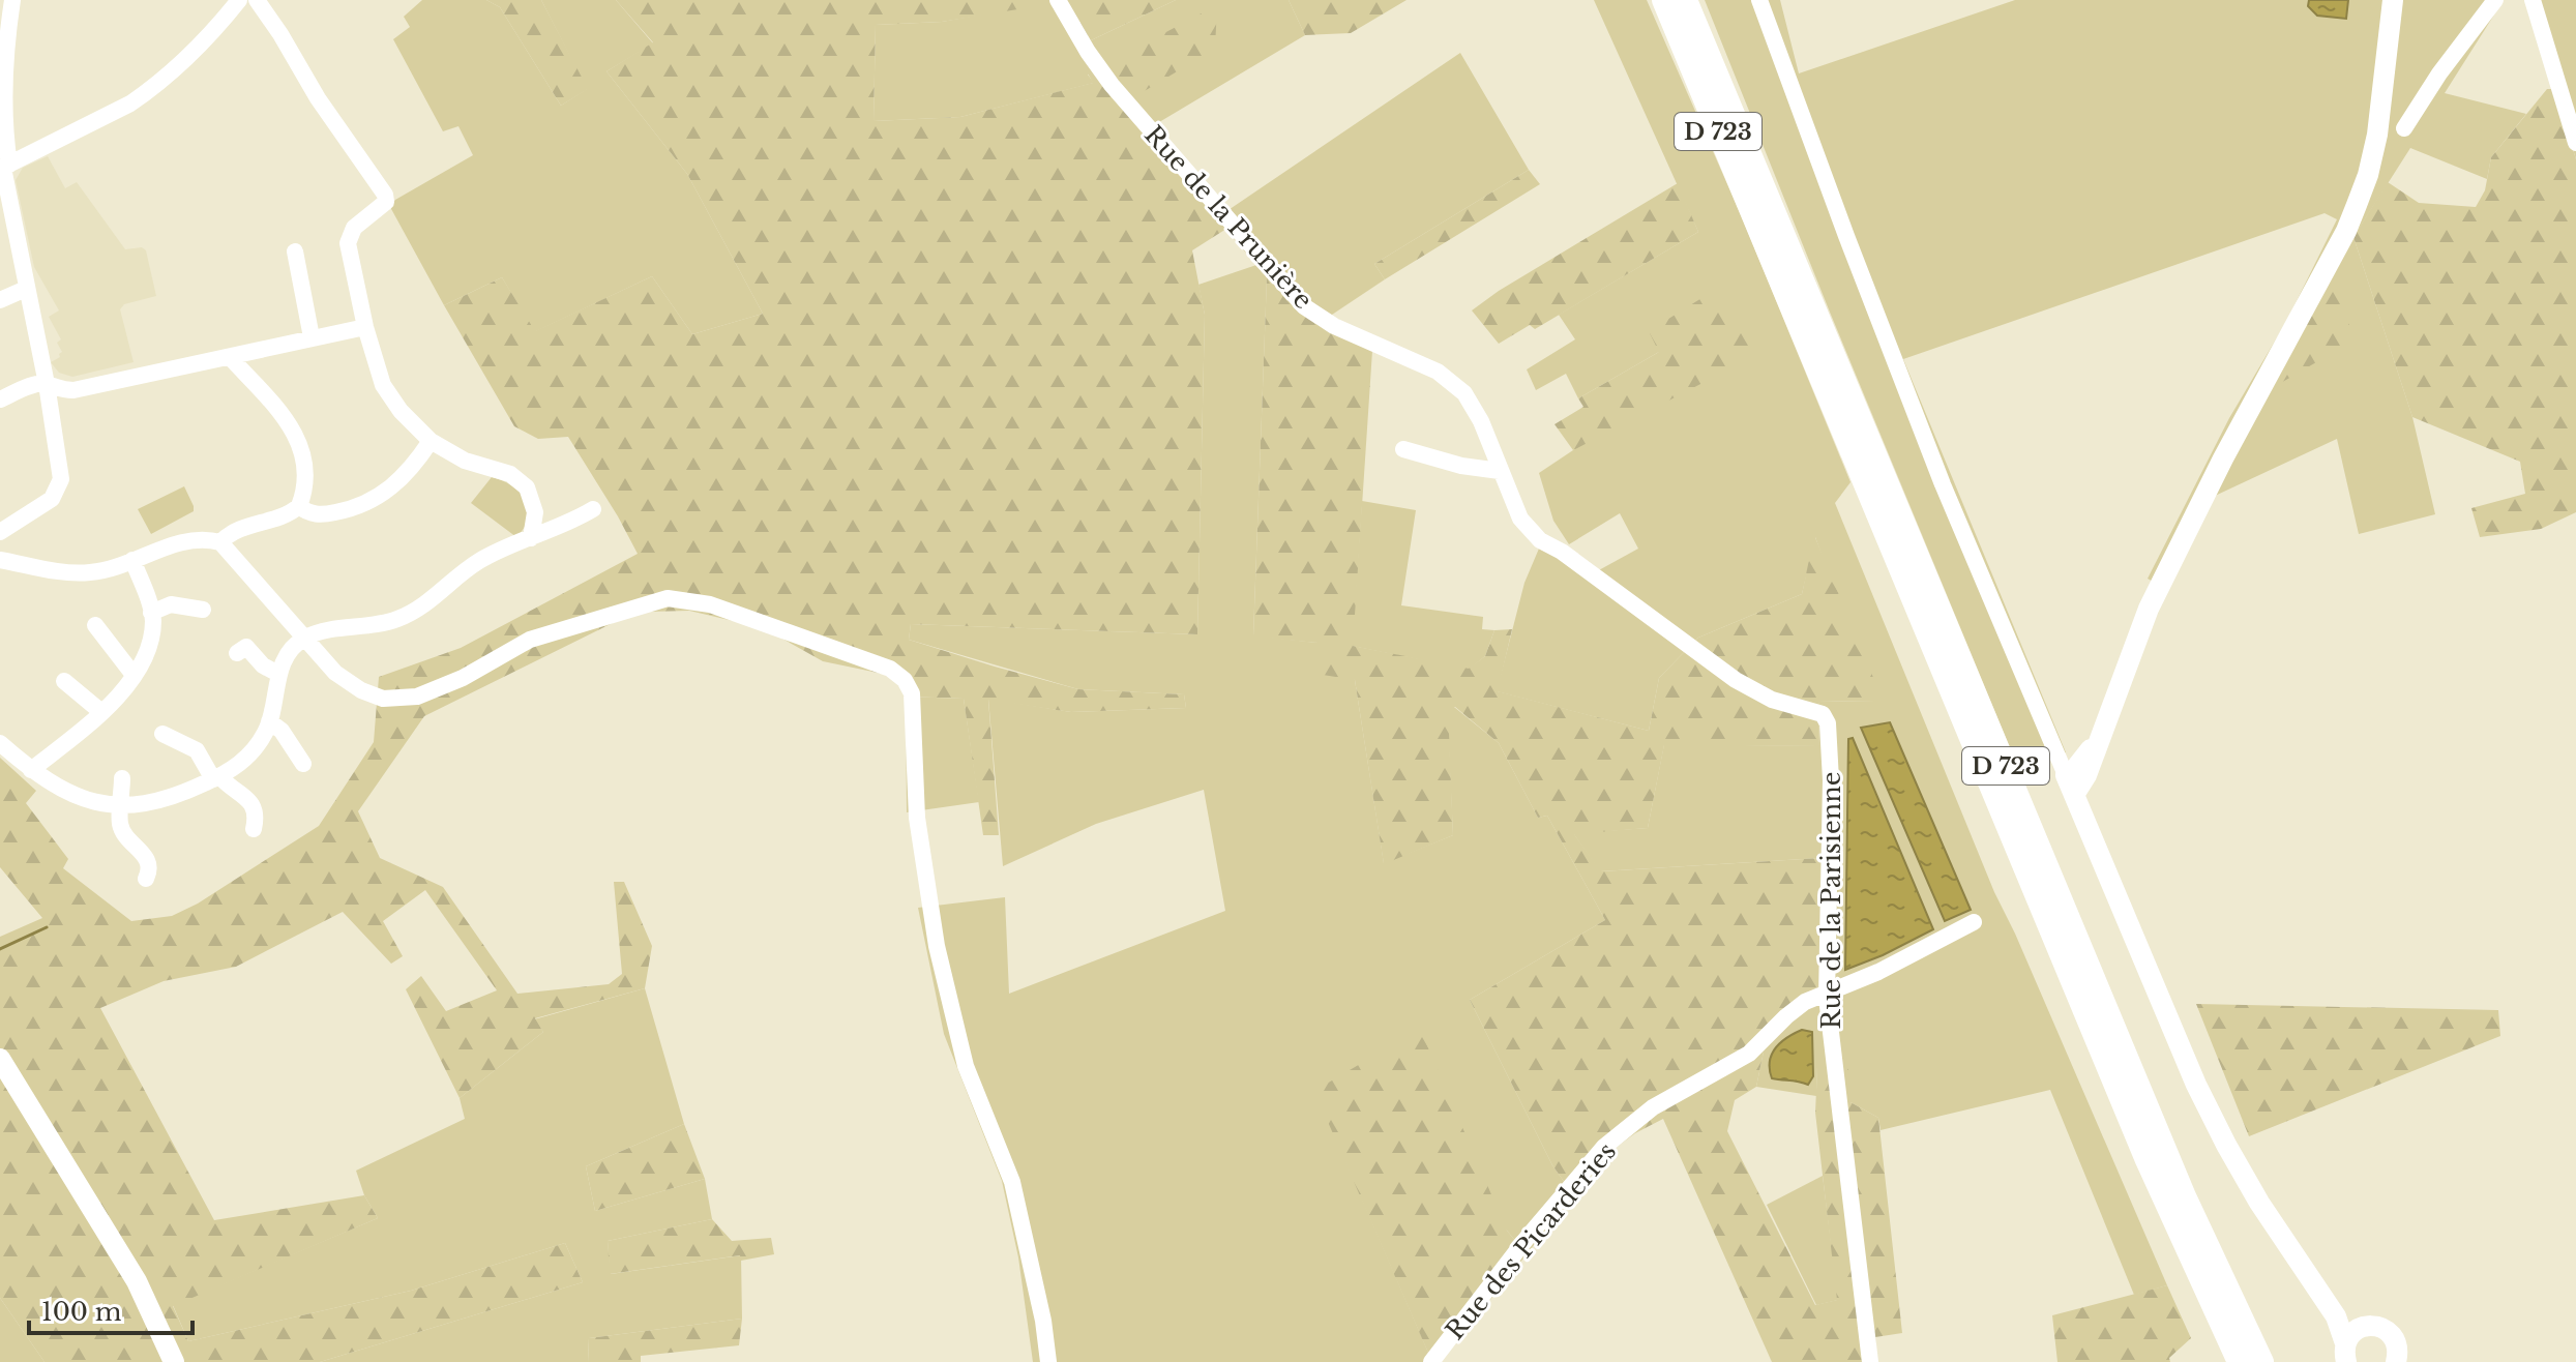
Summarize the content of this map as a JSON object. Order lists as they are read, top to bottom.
{
  "streets": {
    "highway": ["D 723"],
    "street": ["Rue de la Prunière", "Rue de la Parisienne", "Rue des Picarderies"]
  },
  "crossings": [
    ["Rue de la Prunière", "Rue de la Parisienne"],
    ["Rue de la Parisienne", "Rue des Picarderies"]
  ],
  "scale_bar": "100 m"
}
